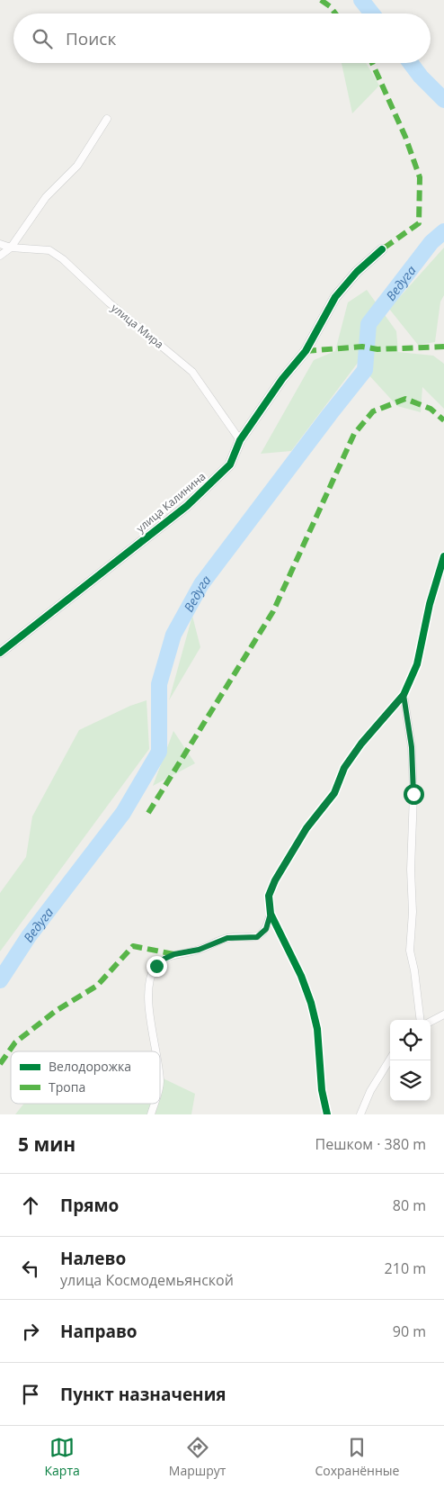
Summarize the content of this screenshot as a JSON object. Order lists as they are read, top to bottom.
{
  "streets": {
    "street": ["улица Мира", "улица Калинина"]
  },
  "crossings": [
    ["улица Мира", "улица Калинина"]
  ],
  "water": ["Ведуга"],
  "legend": ["Велодорожка", "Тропа"],
  "page": {
    "search": "Поиск",
    "heading": ["5 мин", "Пешком · 380 m"],
    "list": [
      ["Прямо", "80 m"],
      ["Налево", "улица Космодемьянской", "210 m"],
      ["Направо", "90 m"],
      "Пункт назначения"
    ],
    "nav": ["Карта", "Маршрут", "Сохранённые"]
  }
}
